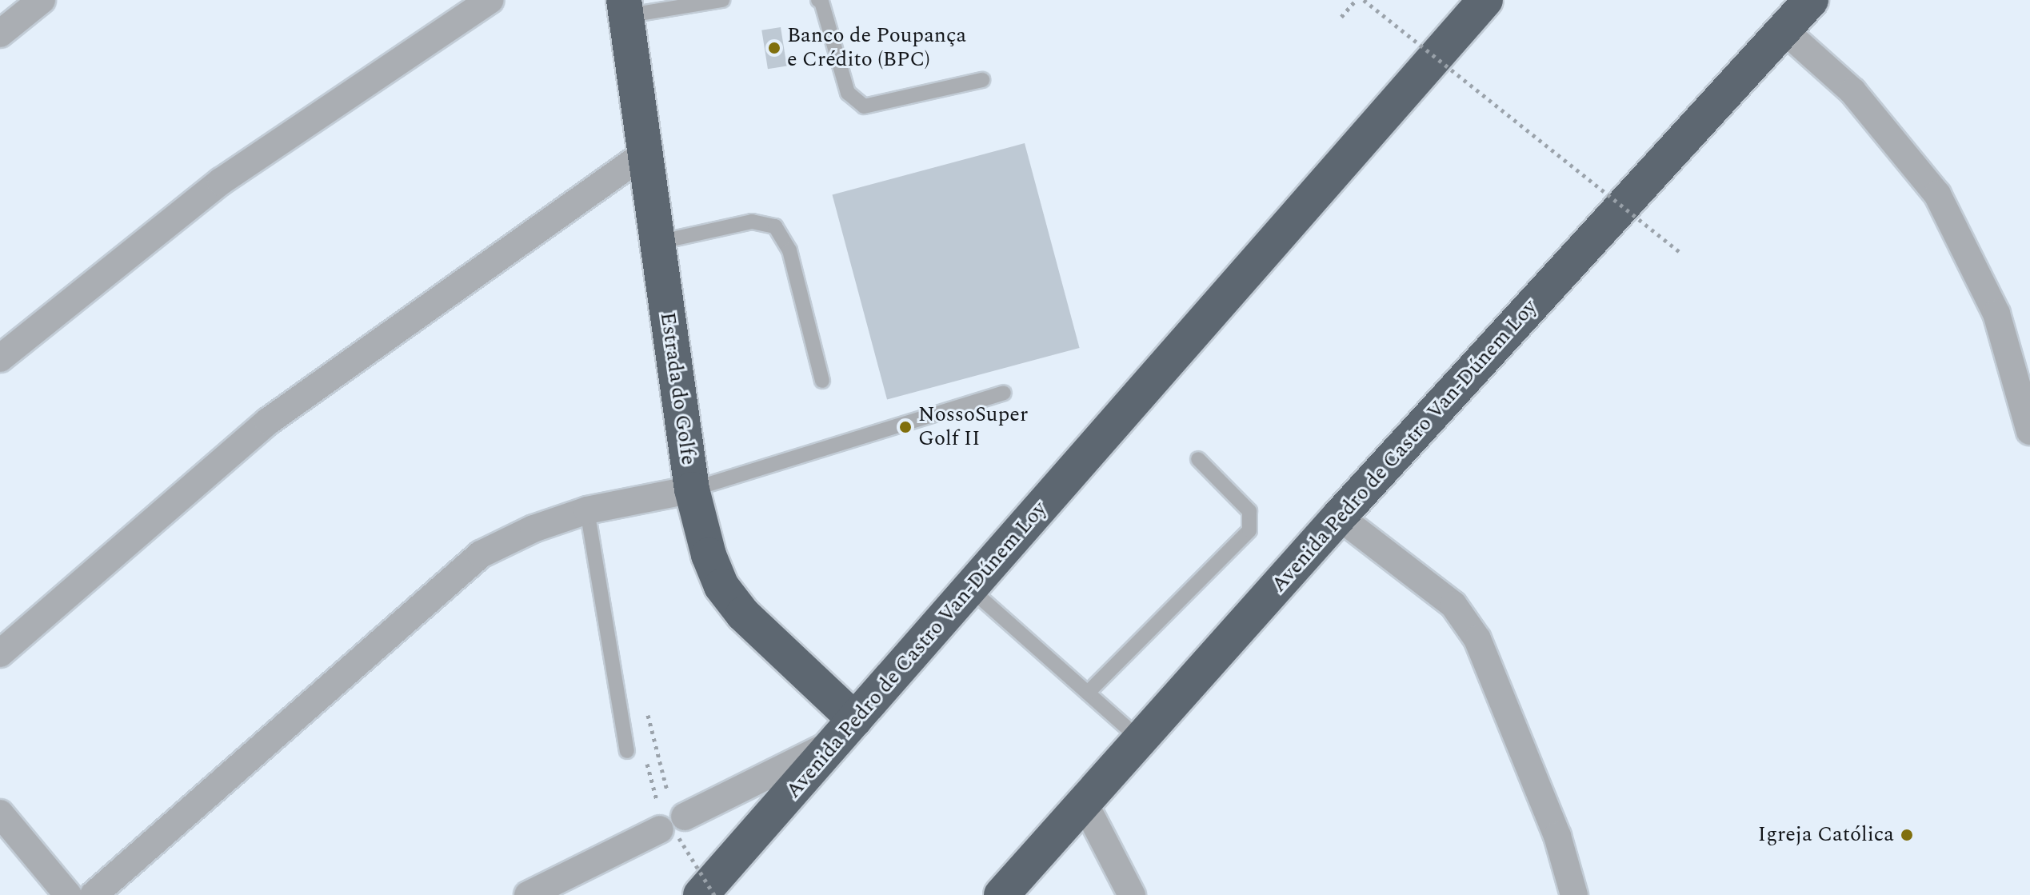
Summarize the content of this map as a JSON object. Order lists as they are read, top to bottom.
{
  "streets": {
    "highway": ["Estrada do Golfe", "Avenida Pedro de Castro Van-Dúnem Loy"]
  },
  "crossings": [
    ["Estrada do Golfe", "Avenida Pedro de Castro Van-Dúnem Loy"]
  ],
  "places": ["Banco de Poupança e Crédito (BPC)", "NossoSuper Golf II", "Igreja Católica"]
}
